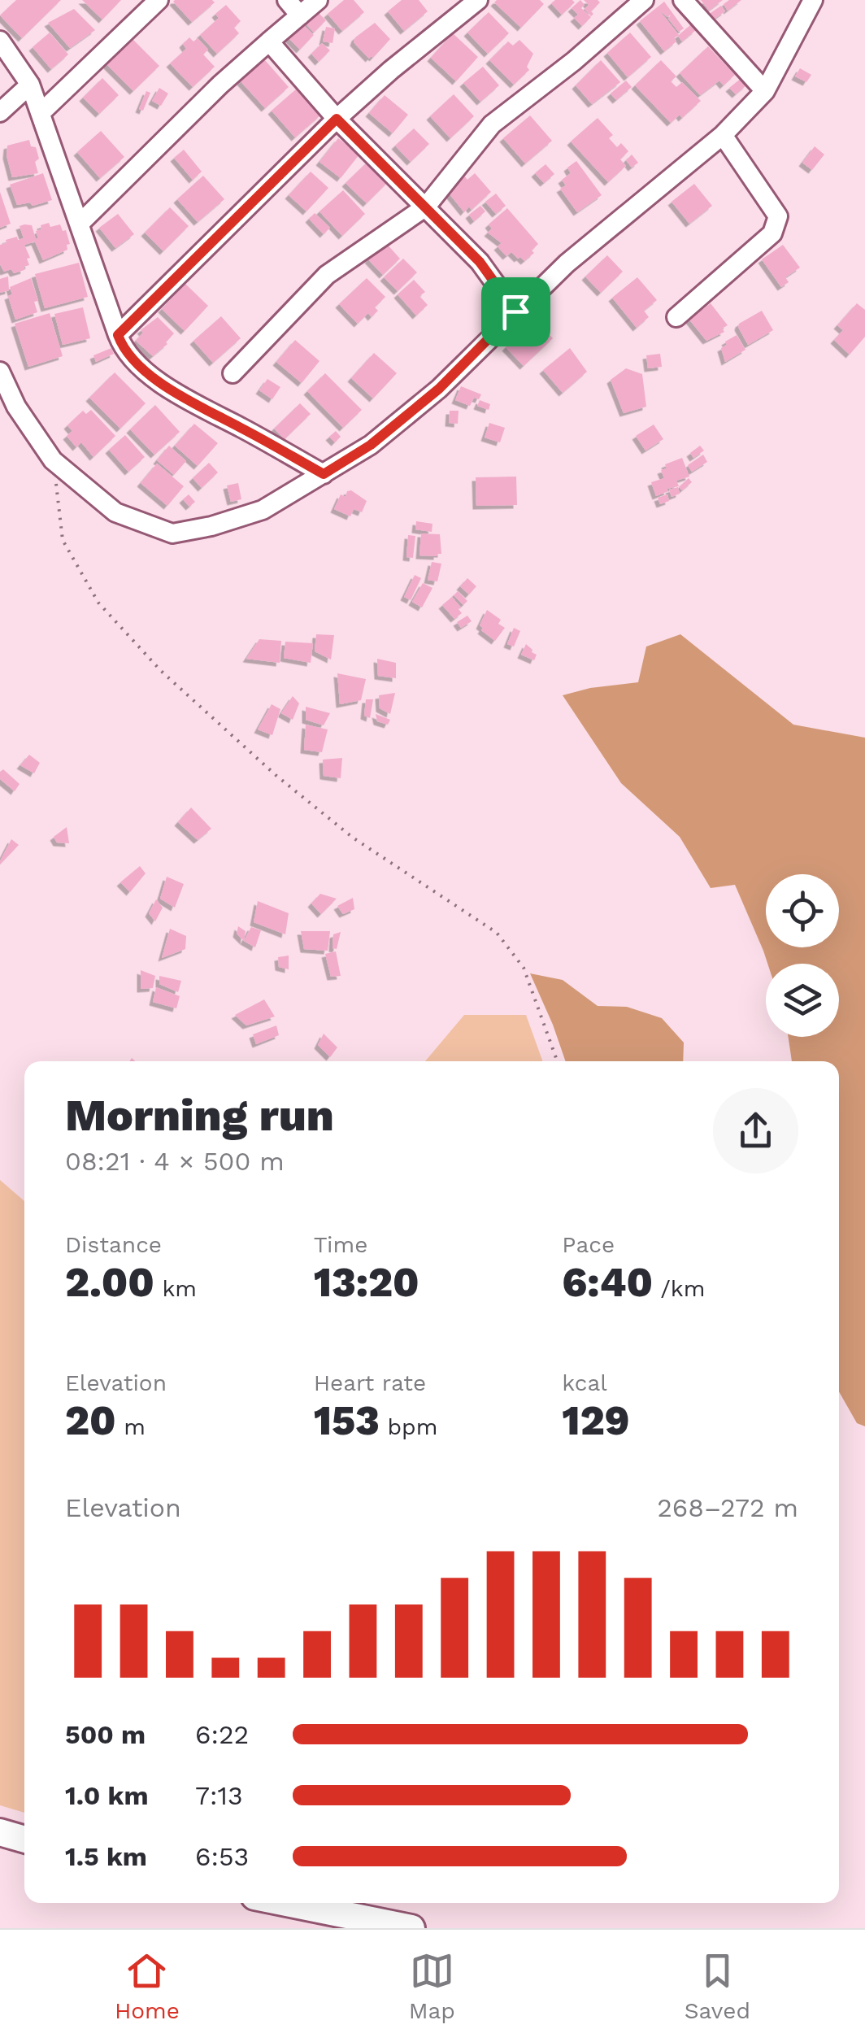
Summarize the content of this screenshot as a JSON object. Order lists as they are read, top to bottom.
{
  "page": {
    "heading": ["Morning run", "08:21 · 4 × 500 m"],
    "stats": [
      ["Distance", "2.00 km"],
      ["Time", "13:20"],
      ["Pace", "6:40 /km"],
      ["Elevation", "20 m"],
      ["Heart rate", "153 bpm"],
      ["kcal", "129"]
    ],
    "chart": ["Elevation", "268–272 m"],
    "list": [
      {
        "name": "500 m",
        "note": "6:22"
      },
      {
        "name": "1.0 km",
        "note": "7:13"
      },
      {
        "name": "1.5 km",
        "note": "6:53"
      }
    ],
    "tabs": ["Home", "Map", "Saved"]
  }
}
